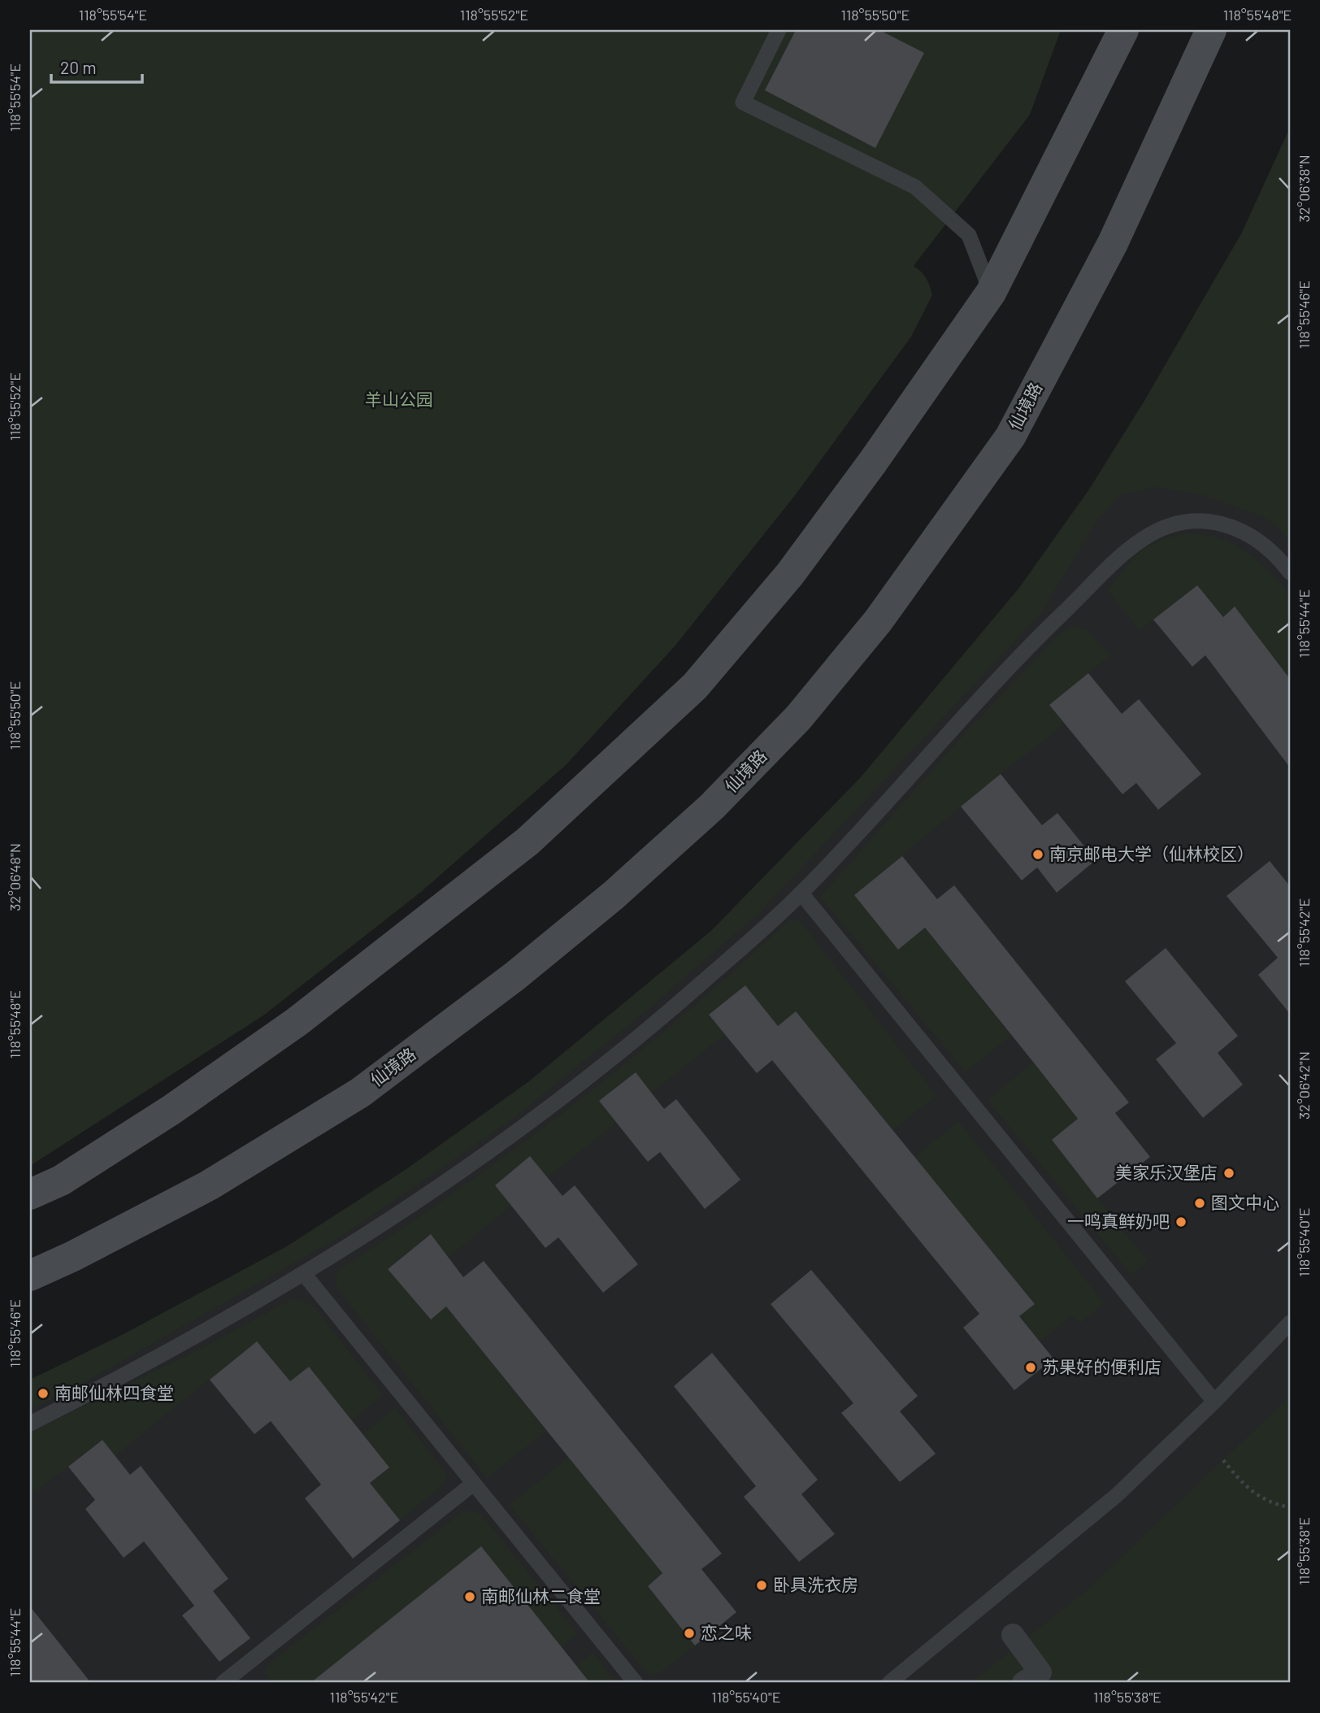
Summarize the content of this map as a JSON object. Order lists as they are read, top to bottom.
{
  "streets": {
    "main road": ["仙境路"]
  },
  "parks": ["羊山公园"],
  "places": [
    "南京邮电大学（仙林校区）",
    "美家乐汉堡店",
    "图文中心",
    "一鸣真鲜奶吧",
    "苏果好的便利店",
    "南邮仙林四食堂",
    "卧具洗衣房",
    "南邮仙林二食堂",
    "恋之味"
  ],
  "scale_bar": "20 m",
  "coordinates": [
    "118°55'54\"E",
    "118°55'52\"E",
    "118°55'50\"E",
    "118°55'48\"E",
    "32°06'38\"N",
    "118°55'46\"E",
    "118°55'44\"E",
    "32°06'48\"N",
    "118°55'42\"E",
    "32°06'42\"N",
    "118°55'40\"E",
    "118°55'38\"E"
  ]
}
